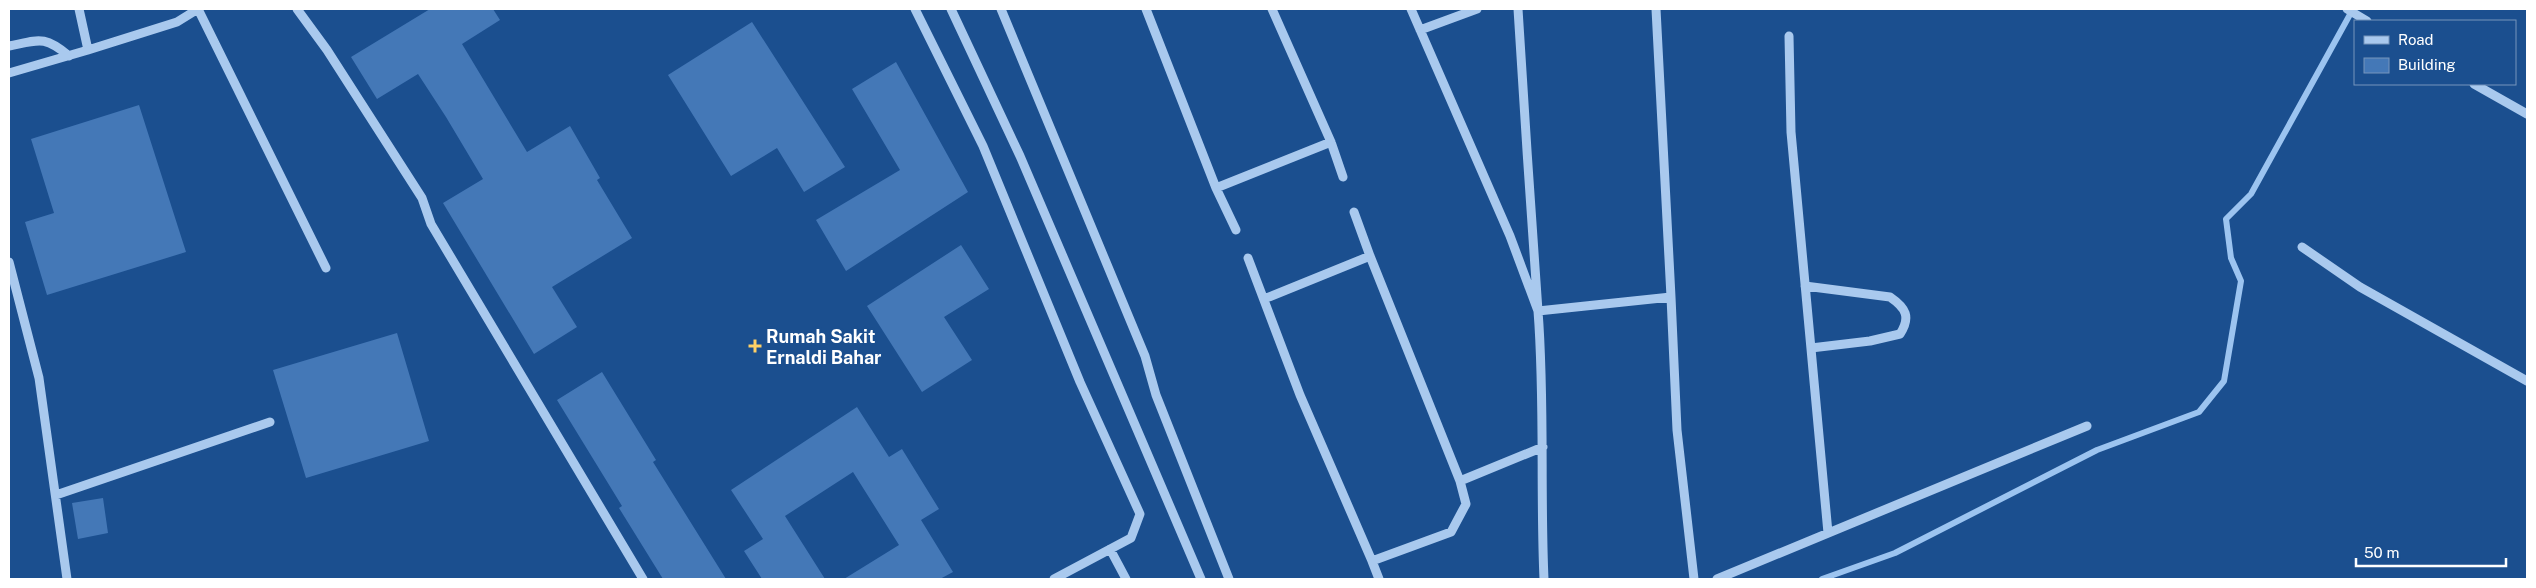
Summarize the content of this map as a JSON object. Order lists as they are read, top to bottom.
{
  "places": {
    "health": ["Rumah Sakit Ernaldi Bahar"]
  },
  "legend": ["Road", "Building"],
  "scale_bar": "50 m"
}
